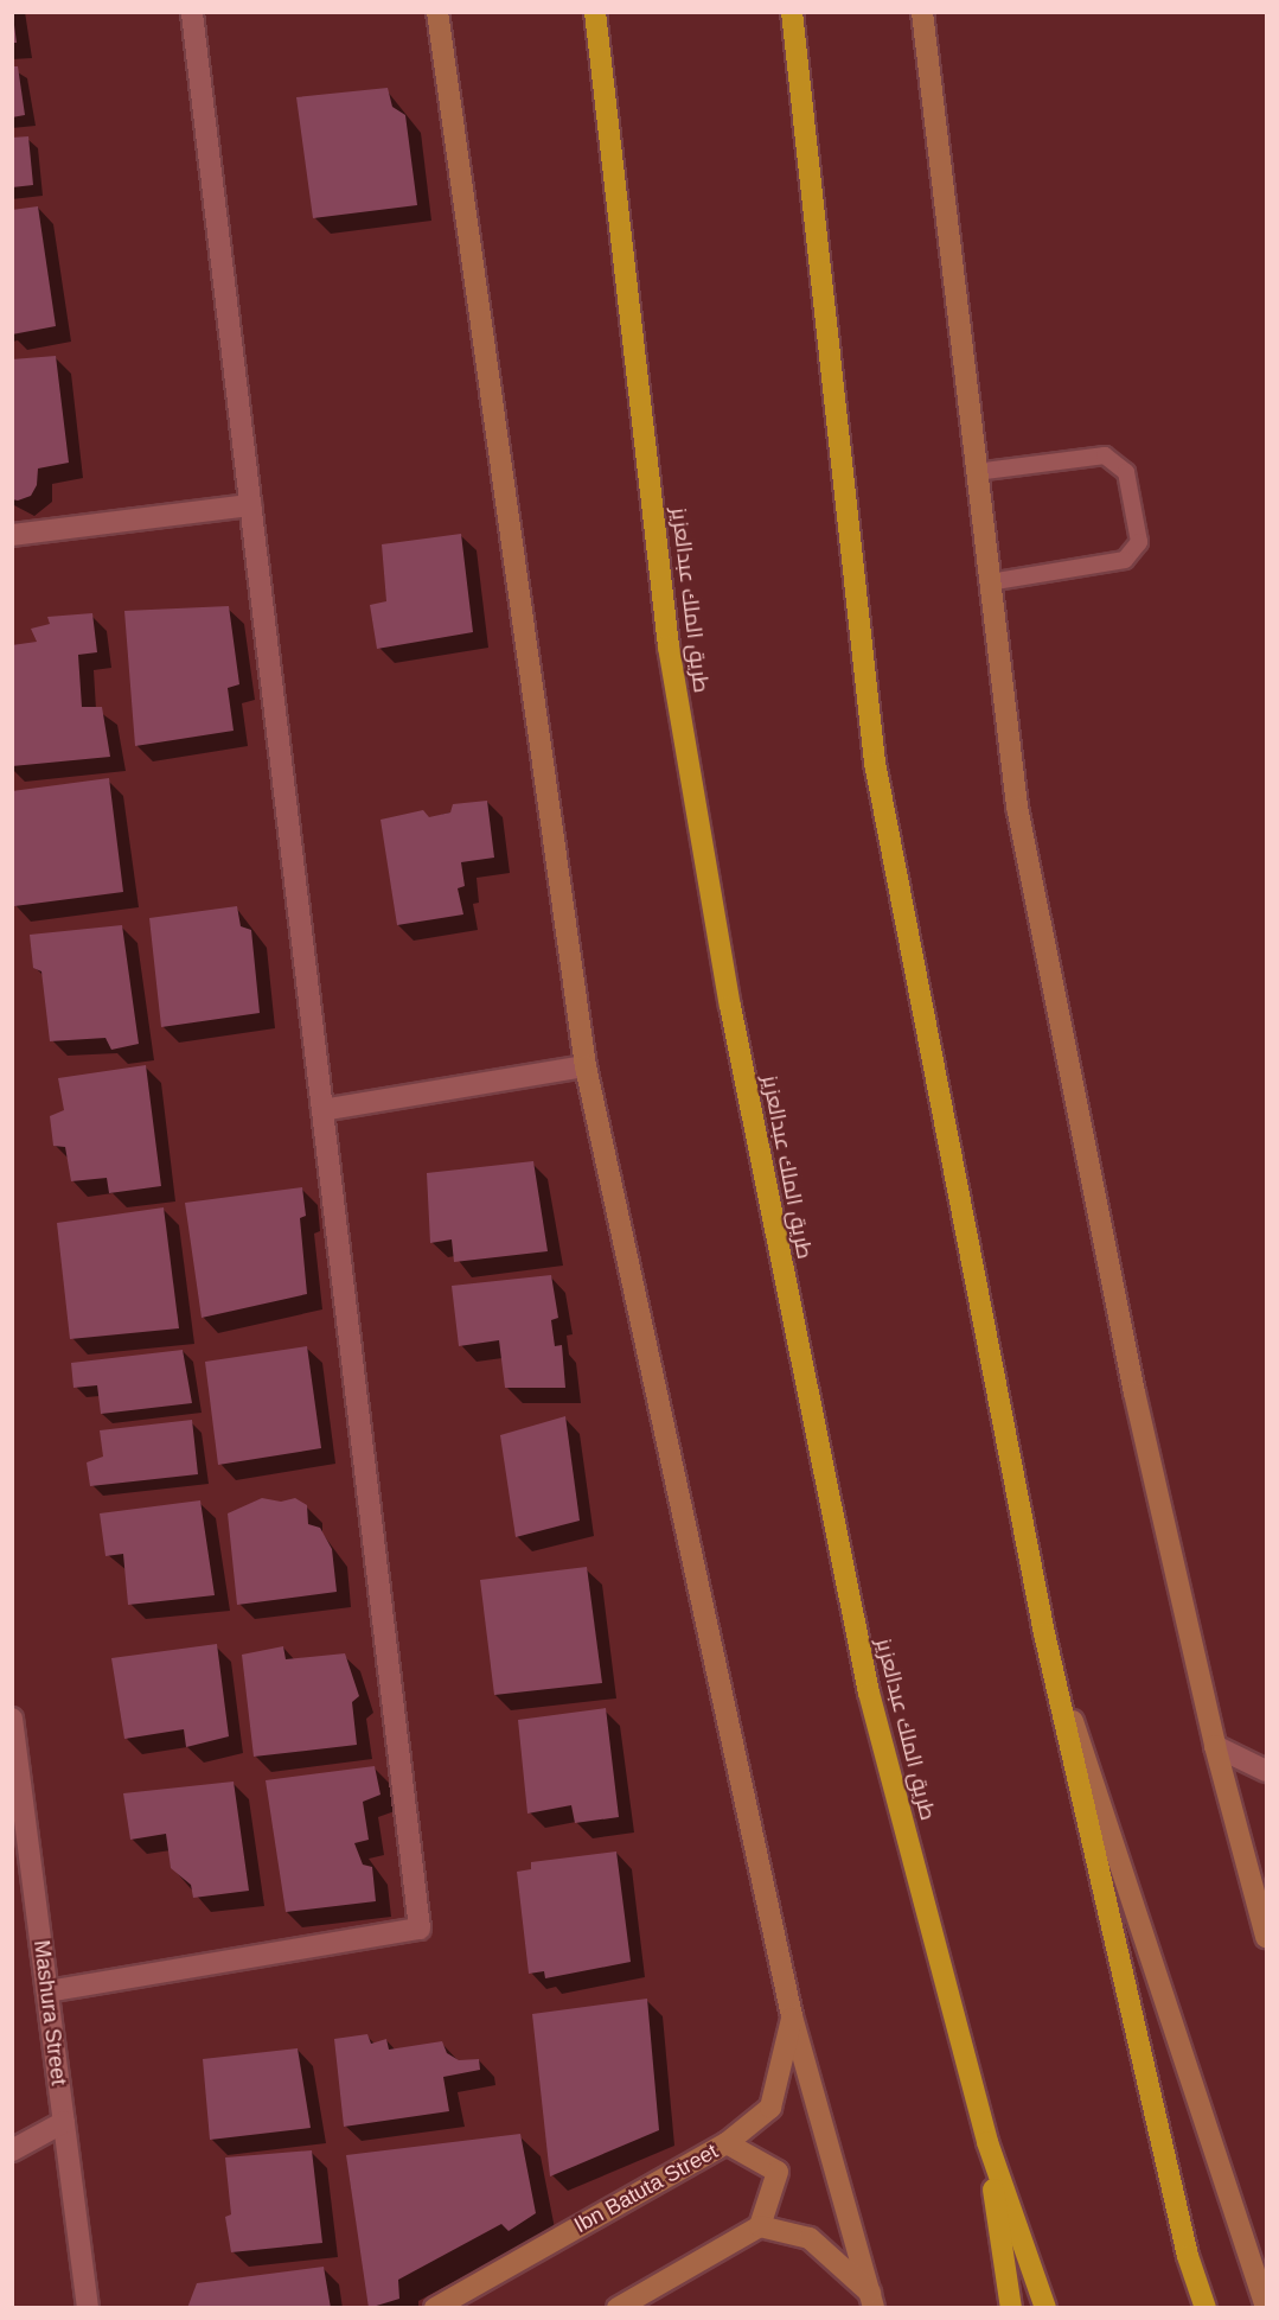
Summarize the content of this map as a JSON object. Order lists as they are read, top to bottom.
{
  "streets": {
    "highway": ["طريق الملك عبدالعزيز"],
    "main road": ["Ibn Batuta Street"],
    "street": ["Mashura Street"]
  }
}
